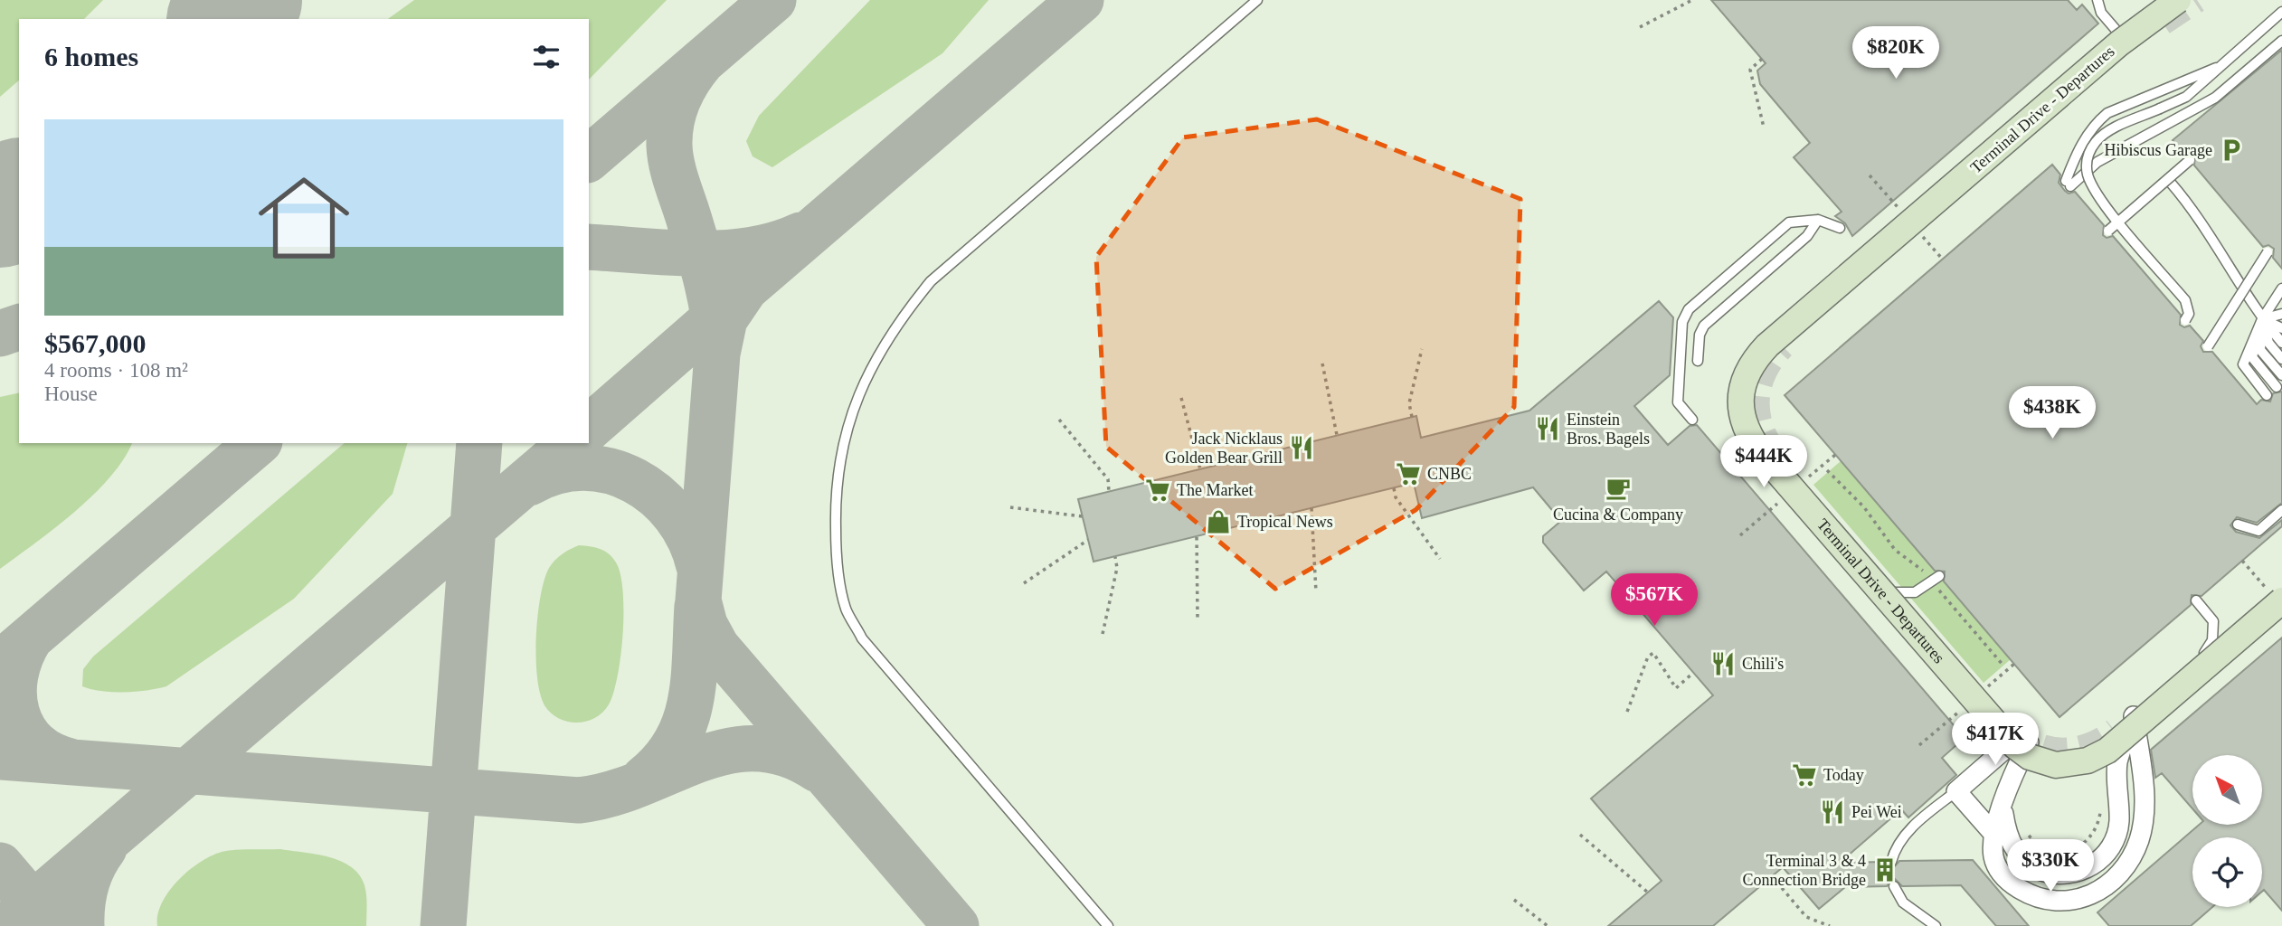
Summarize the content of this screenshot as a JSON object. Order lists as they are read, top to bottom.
{
  "streets": {
    "street": ["Terminal Drive - Departures"]
  },
  "places": {
    "parking": ["Hibiscus Garage"],
    "restaurant": [
      "Einstein Bros. Bagels",
      "Jack Nicklaus Golden Bear Grill",
      "Chili's",
      "Pei Wei"
    ],
    "supermarket": ["CNBC", "The Market", "Today"],
    "cafe": ["Cucina & Company"],
    "shop": ["Tropical News"],
    "building": ["Terminal 3 & 4 Connection Bridge"]
  },
  "north": "top left",
  "page": {
    "heading": "6 homes",
    "price": [
      "$820K",
      "$438K",
      "$444K",
      "$567K",
      "$417K",
      "$330K"
    ],
    "list": [
      {
        "name": "$567,000",
        "note": "4 rooms · 108 m² · House"
      }
    ]
  }
}
